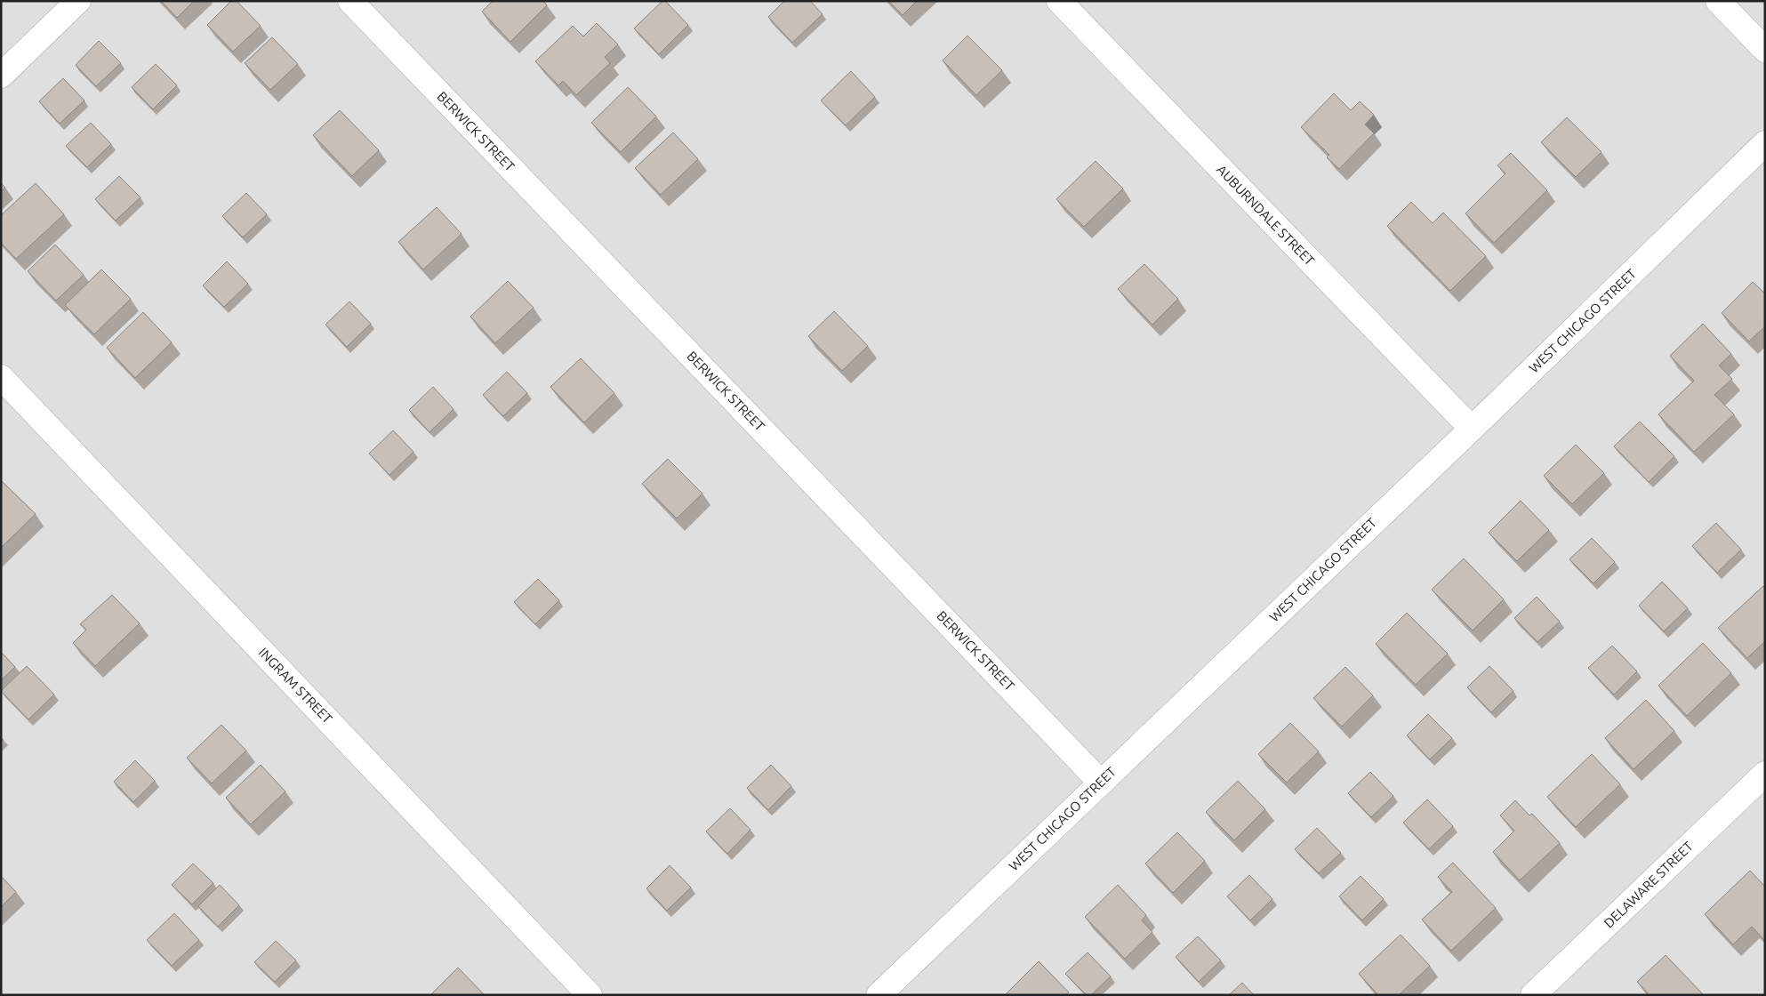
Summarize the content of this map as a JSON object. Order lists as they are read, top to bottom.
{
  "streets": {
    "street": [
      "BERWICK STREET",
      "AUBURNDALE STREET",
      "WEST CHICAGO STREET",
      "INGRAM STREET",
      "DELAWARE STREET"
    ]
  },
  "crossings": [
    ["BERWICK STREET", "WEST CHICAGO STREET"],
    ["AUBURNDALE STREET", "WEST CHICAGO STREET"]
  ]
}
